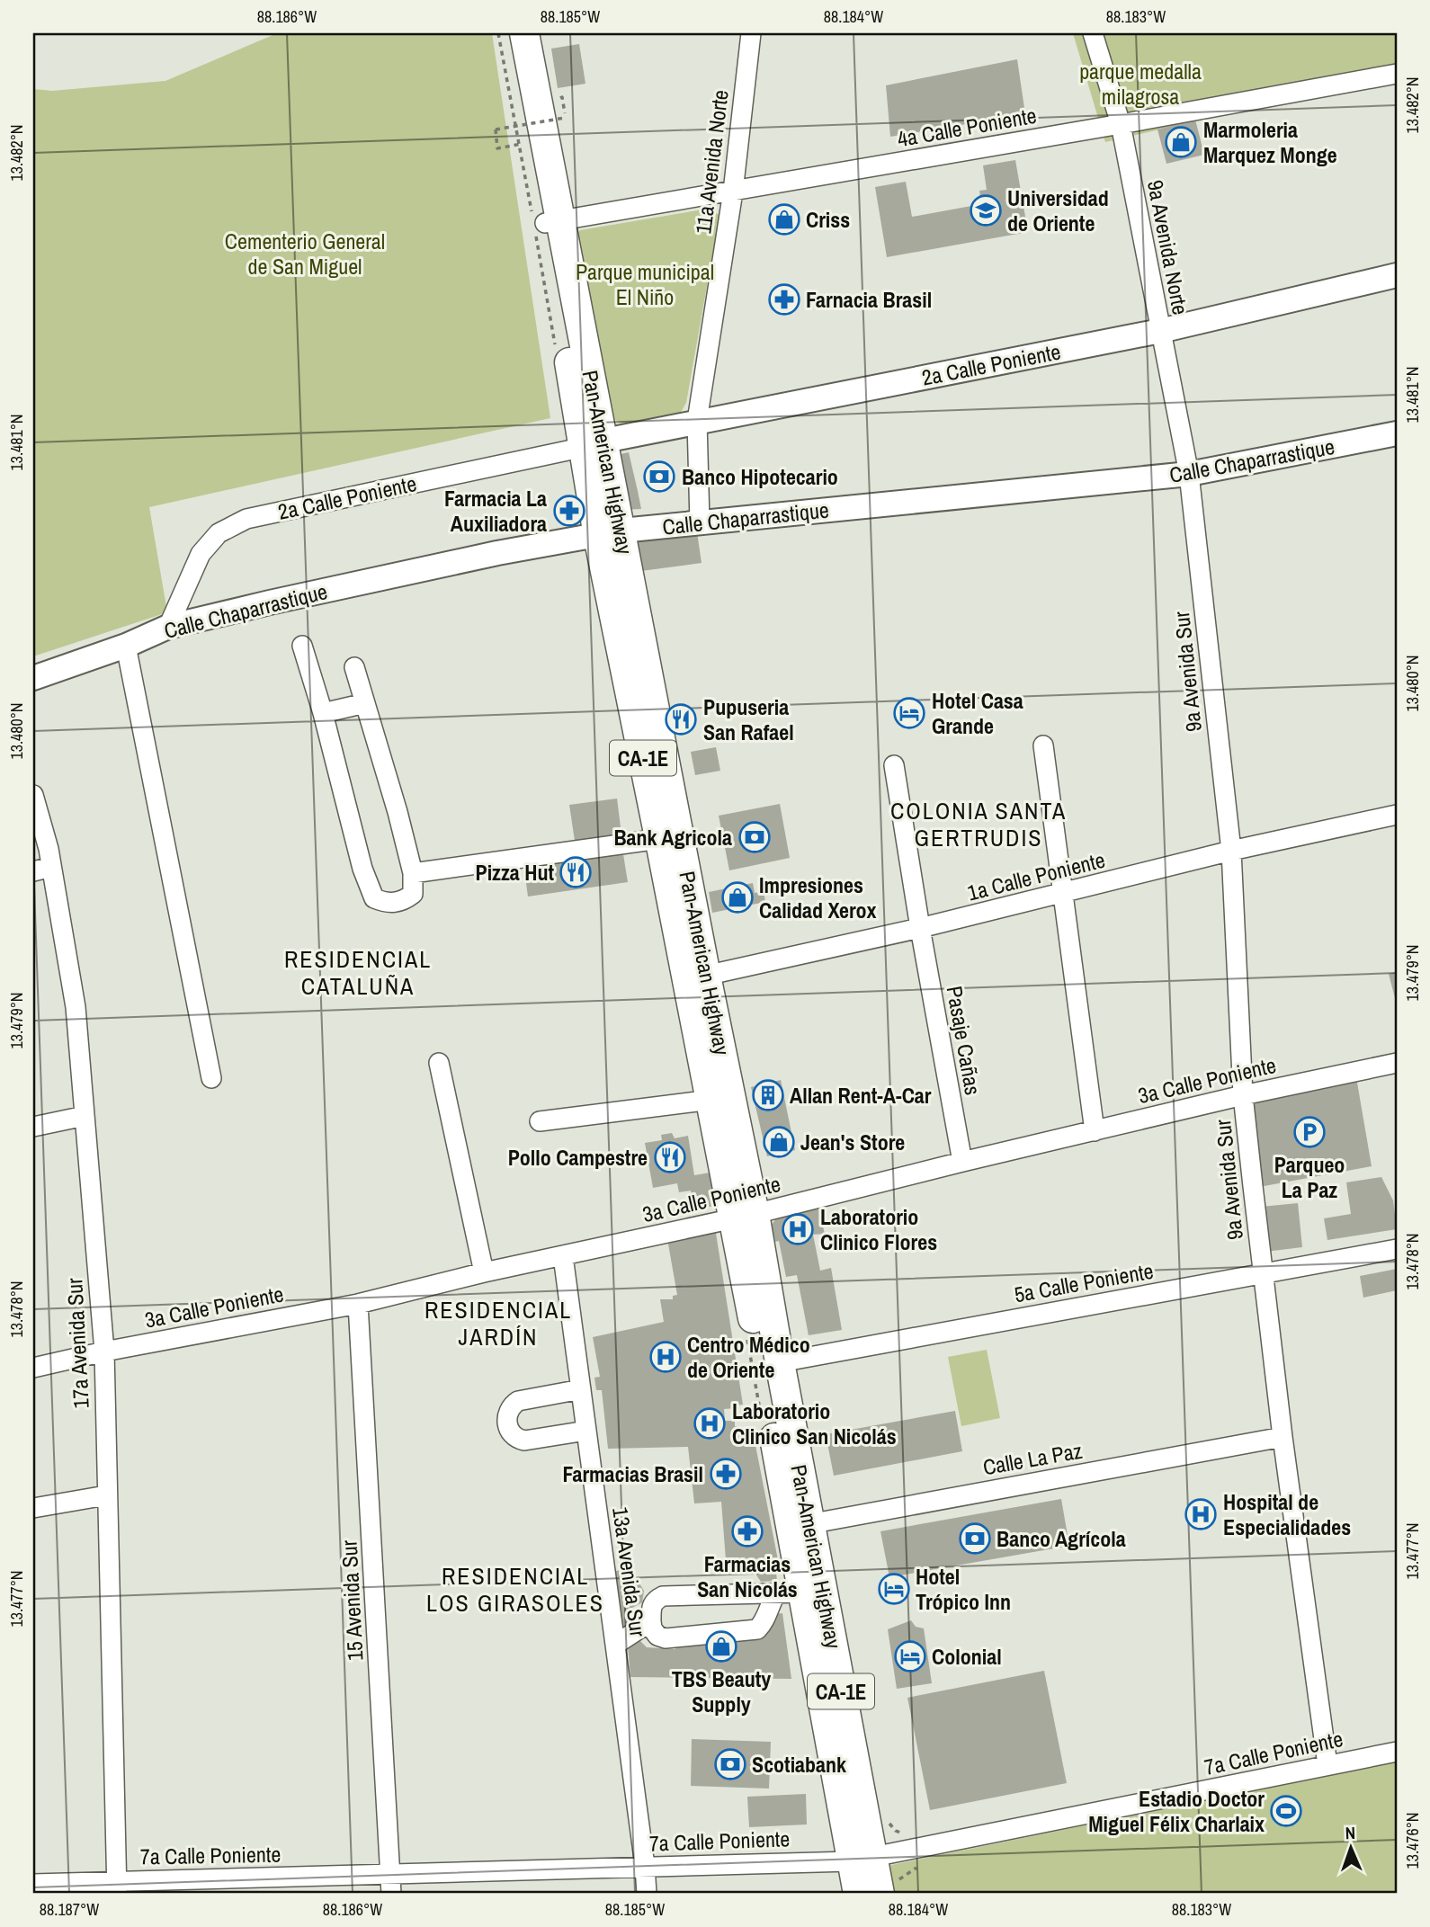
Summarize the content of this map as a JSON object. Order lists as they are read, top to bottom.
{
  "streets": {
    "highway": ["Pan-American Highway", "CA-1E"],
    "main road": ["2a Calle Poniente", "Calle Chaparrastique"],
    "street": [
      "4a Calle Poniente",
      "11a Avenida Norte",
      "9a Avenida Norte",
      "9a Avenida Sur",
      "1a Calle Poniente",
      "Pasaje Cañas",
      "3a Calle Poniente",
      "5a Calle Poniente",
      "17a Avenida Sur",
      "Calle La Paz",
      "13a Avenida Sur",
      "15 Avenida Sur",
      "7a Calle Poniente"
    ]
  },
  "crossings": [
    ["4a Calle Poniente", "11a Avenida Norte"],
    ["4a Calle Poniente", "9a Avenida Norte"],
    ["4a Calle Poniente", "Pan-American Highway"],
    ["11a Avenida Norte", "2a Calle Poniente"],
    ["11a Avenida Norte", "Calle Chaparrastique"],
    ["9a Avenida Norte", "2a Calle Poniente"],
    ["9a Avenida Norte", "Calle Chaparrastique"],
    ["9a Avenida Norte", "9a Avenida Sur"],
    ["2a Calle Poniente", "Calle Chaparrastique"],
    ["2a Calle Poniente", "Pan-American Highway"],
    ["Calle Chaparrastique", "Pan-American Highway"],
    ["Calle Chaparrastique", "9a Avenida Sur"],
    ["Pan-American Highway", "1a Calle Poniente"],
    ["Pan-American Highway", "3a Calle Poniente"],
    ["Pan-American Highway", "5a Calle Poniente"],
    ["Pan-American Highway", "Calle La Paz"],
    ["Pan-American Highway", "7a Calle Poniente"],
    ["9a Avenida Sur", "1a Calle Poniente"],
    ["9a Avenida Sur", "3a Calle Poniente"],
    ["9a Avenida Sur", "5a Calle Poniente"],
    ["9a Avenida Sur", "Calle La Paz"],
    ["9a Avenida Sur", "7a Calle Poniente"],
    ["1a Calle Poniente", "Pasaje Cañas"],
    ["Pasaje Cañas", "3a Calle Poniente"],
    ["3a Calle Poniente", "17a Avenida Sur"],
    ["3a Calle Poniente", "13a Avenida Sur"],
    ["3a Calle Poniente", "15 Avenida Sur"],
    ["17a Avenida Sur", "7a Calle Poniente"],
    ["13a Avenida Sur", "7a Calle Poniente"],
    ["15 Avenida Sur", "7a Calle Poniente"]
  ],
  "districts": [
    "COLONIA SANTA GERTRUDIS",
    "RESIDENCIAL CATALUÑA",
    "RESIDENCIAL JARDÍN",
    "RESIDENCIAL LOS GIRASOLES"
  ],
  "parks": ["parque medalla milagrosa", "Cementerio General de San Miguel", "Parque municipal El Niño"],
  "places": {
    "shop": [
      "Marmoleria Marquez Monge",
      "Criss",
      "Impresiones Calidad Xerox",
      "Jean's Store",
      "TBS Beauty Supply"
    ],
    "school or university": ["Universidad de Oriente"],
    "pharmacy": [
      "Farnacia Brasil",
      "Farmacia La Auxiliadora",
      "Farmacias Brasil",
      "Farmacias San Nicolás"
    ],
    "bank": [
      "Banco Hipotecario",
      "Bank Agricola",
      "Banco Agrícola",
      "Scotiabank"
    ],
    "hotel": ["Hotel Casa Grande", "Hotel Trópico Inn", "Colonial"],
    "restaurant": ["Pupuseria San Rafael", "Pizza Hut", "Pollo Campestre"],
    "building": ["Allan Rent-A-Car"],
    "parking": ["Parqueo La Paz"],
    "hospital": [
      "Laboratorio Clinico Flores",
      "Centro Médico de Oriente",
      "Laboratorio Clinico San Nicolás",
      "Hospital de Especialidades"
    ],
    "sports": ["Estadio Doctor Miguel Félix Charlaix"]
  },
  "north": "top",
  "coordinates": [
    "88.186°W",
    "88.185°W",
    "88.184°W",
    "88.183°W",
    "13.482°N",
    "13.481°N",
    "13.480°N",
    "13.479°N",
    "13.478°N",
    "13.477°N",
    "13.476°N",
    "88.187°W"
  ]
}
